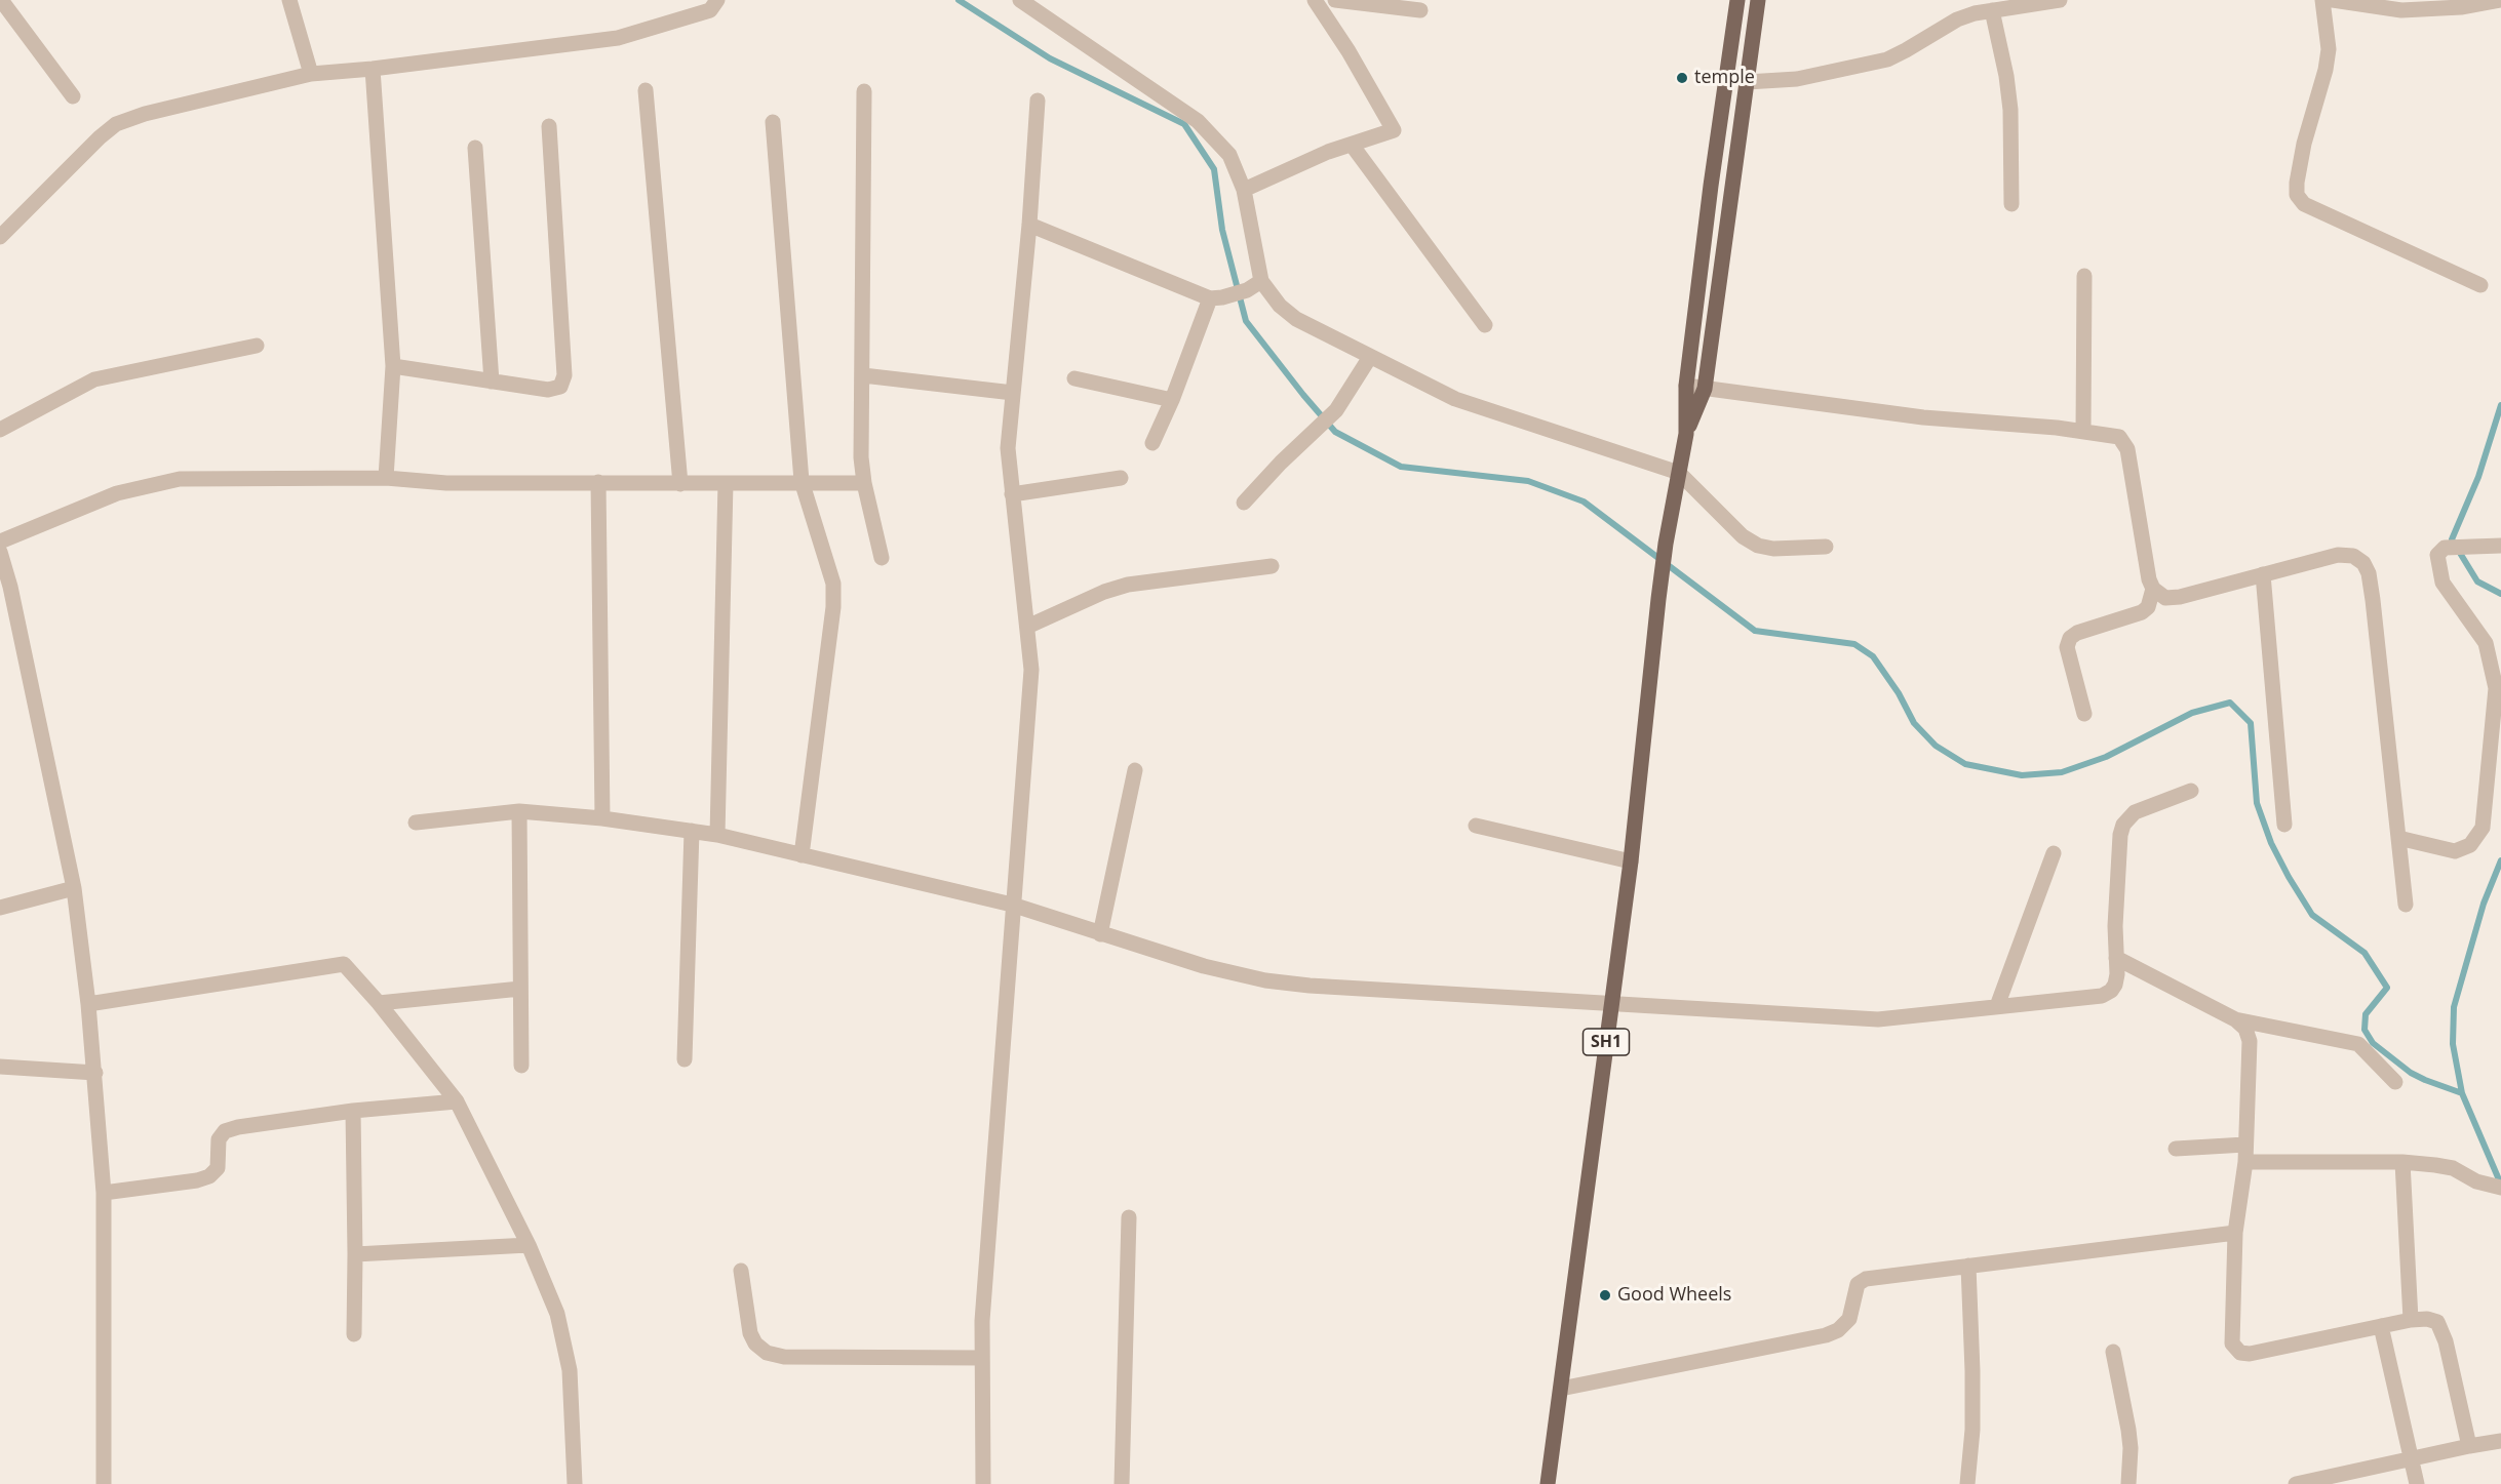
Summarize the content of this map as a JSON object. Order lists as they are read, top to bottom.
{
  "streets": {
    "main road": ["SH1"]
  },
  "places": ["temple", "Good Wheels"]
}
